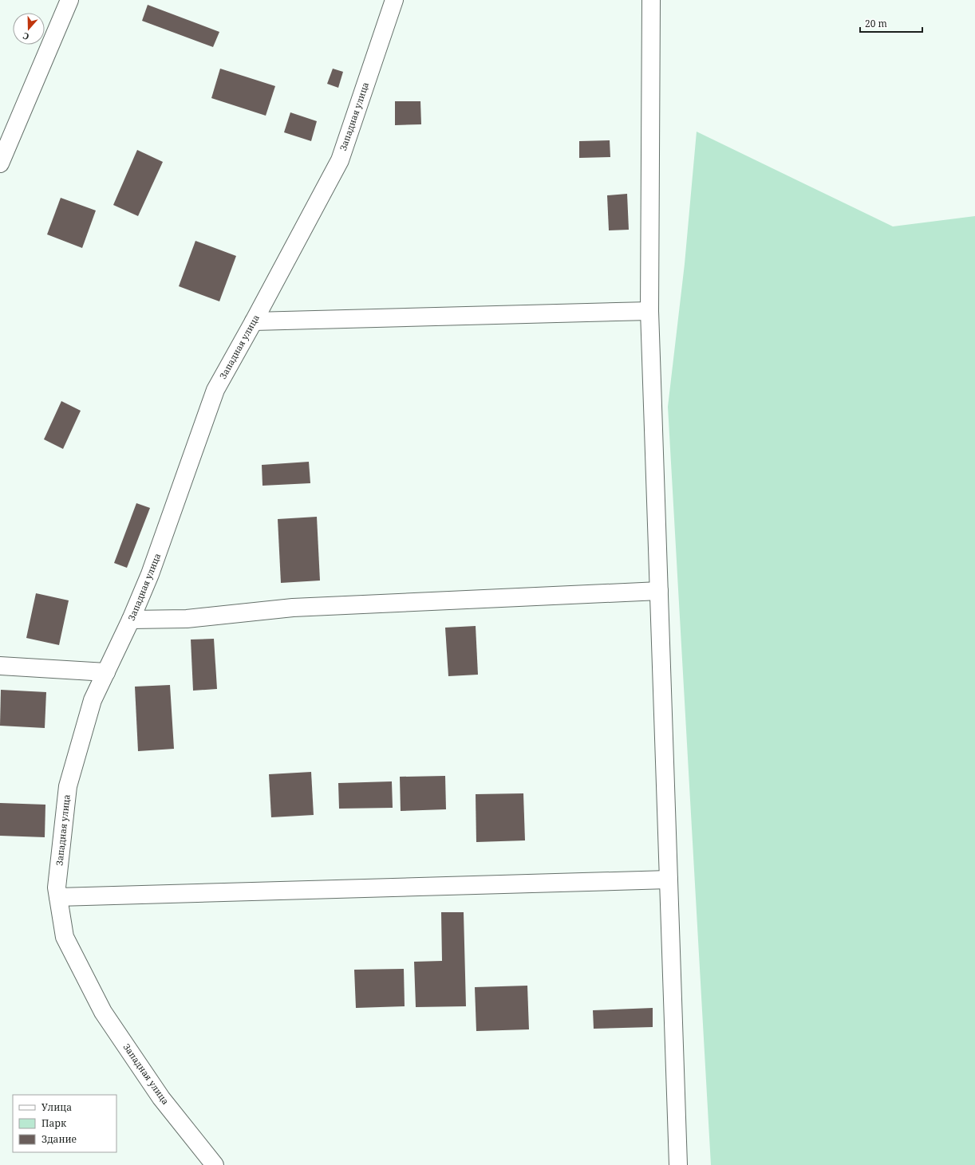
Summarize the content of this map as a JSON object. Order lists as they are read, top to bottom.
{
  "streets": {
    "street": ["Западная улица"]
  },
  "legend": ["Улица", "Парк", "Здание"],
  "scale_bar": "20 m",
  "north": "bottom"
}
